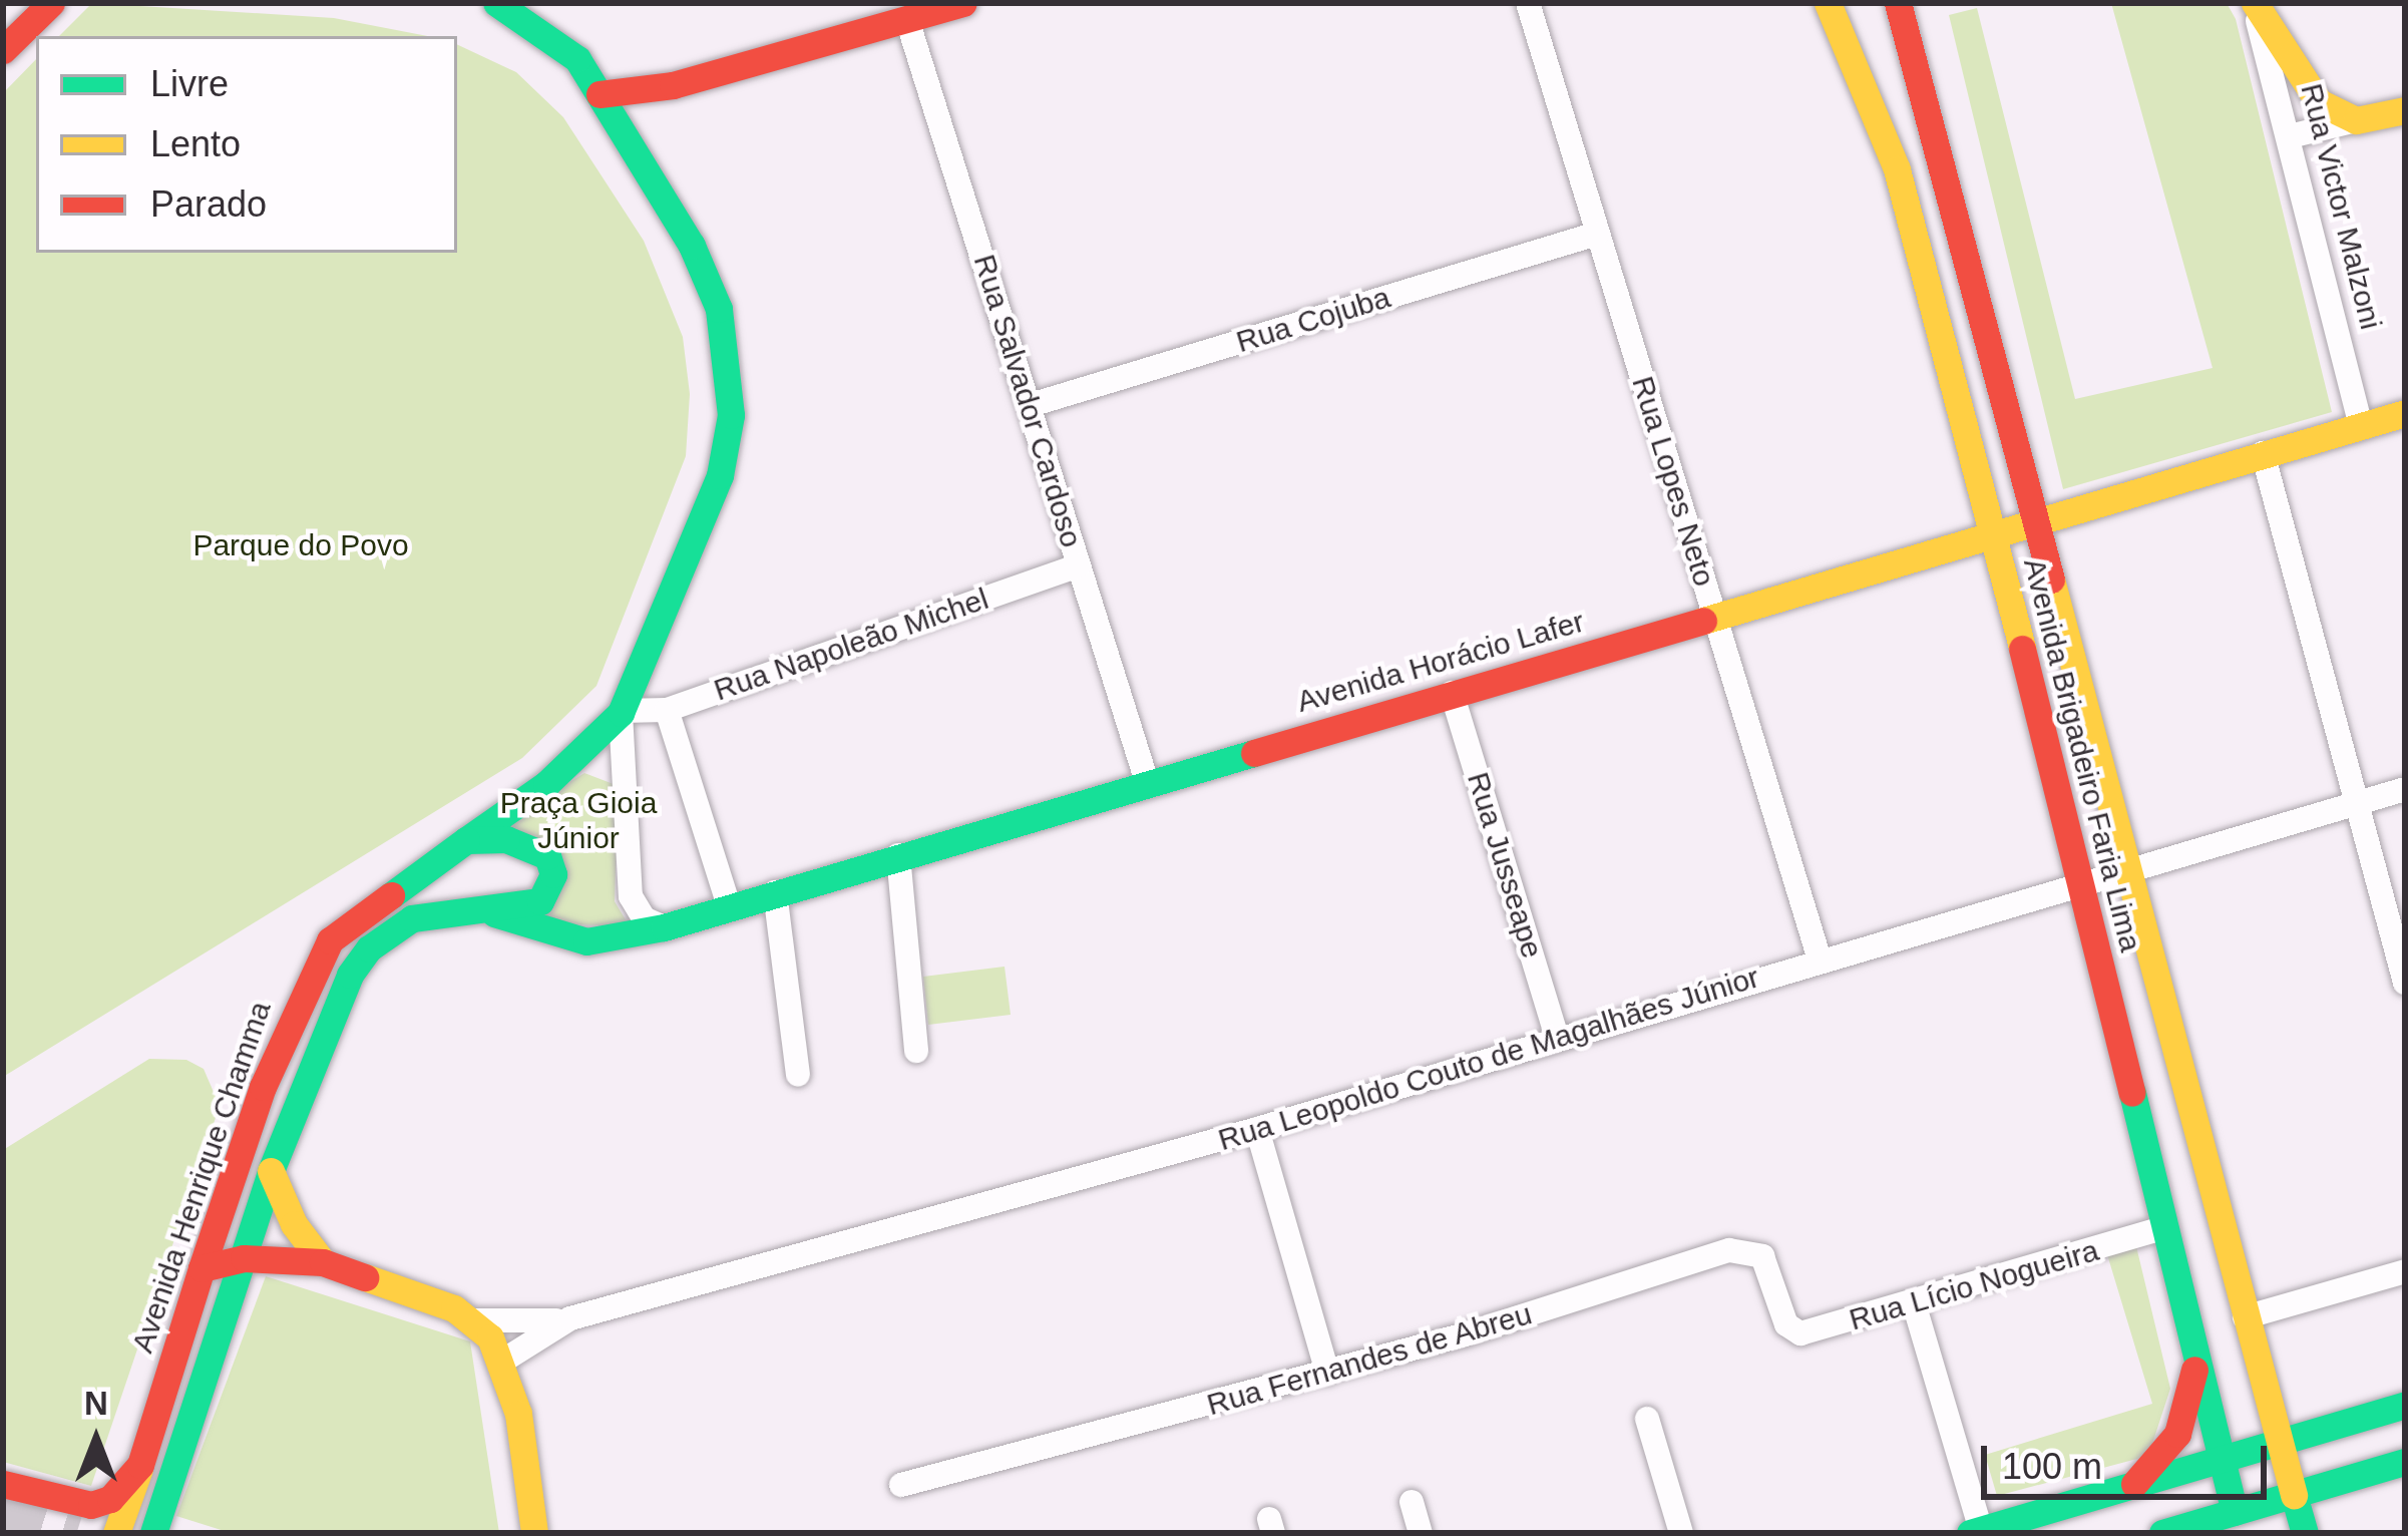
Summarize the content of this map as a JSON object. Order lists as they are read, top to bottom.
{
  "streets": {
    "main road": [
      "Rua Victor Malzoni",
      "Avenida Horácio Lafer",
      "Avenida Brigadeiro Faria Lima",
      "Avenida Henrique Chamma"
    ],
    "street": [
      "Rua Cojuba",
      "Rua Salvador Cardoso",
      "Rua Lopes Neto",
      "Rua Napoleão Michel",
      "Rua Jusseape",
      "Rua Leopoldo Couto de Magalhães Júnior",
      "Rua Lício Nogueira",
      "Rua Fernandes de Abreu"
    ]
  },
  "crossings": [
    ["Rua Victor Malzoni", "Avenida Horácio Lafer"],
    ["Rua Cojuba", "Rua Salvador Cardoso"],
    ["Rua Cojuba", "Rua Lopes Neto"],
    ["Rua Salvador Cardoso", "Rua Napoleão Michel"],
    ["Rua Salvador Cardoso", "Avenida Horácio Lafer"],
    ["Rua Lopes Neto", "Avenida Horácio Lafer"],
    ["Rua Lopes Neto", "Rua Leopoldo Couto de Magalhães Júnior"],
    ["Rua Napoleão Michel", "Avenida Henrique Chamma"],
    ["Avenida Horácio Lafer", "Avenida Brigadeiro Faria Lima"],
    ["Avenida Horácio Lafer", "Rua Jusseape"],
    ["Avenida Horácio Lafer", "Avenida Henrique Chamma"],
    ["Avenida Brigadeiro Faria Lima", "Rua Leopoldo Couto de Magalhães Júnior"],
    ["Avenida Brigadeiro Faria Lima", "Rua Lício Nogueira"],
    ["Rua Jusseape", "Rua Leopoldo Couto de Magalhães Júnior"],
    ["Rua Lício Nogueira", "Rua Fernandes de Abreu"]
  ],
  "parks": ["Parque do Povo", "Praça Gioia Júnior"],
  "legend": ["Livre", "Lento", "Parado"],
  "scale_bar": "100 m",
  "north": "top"
}
